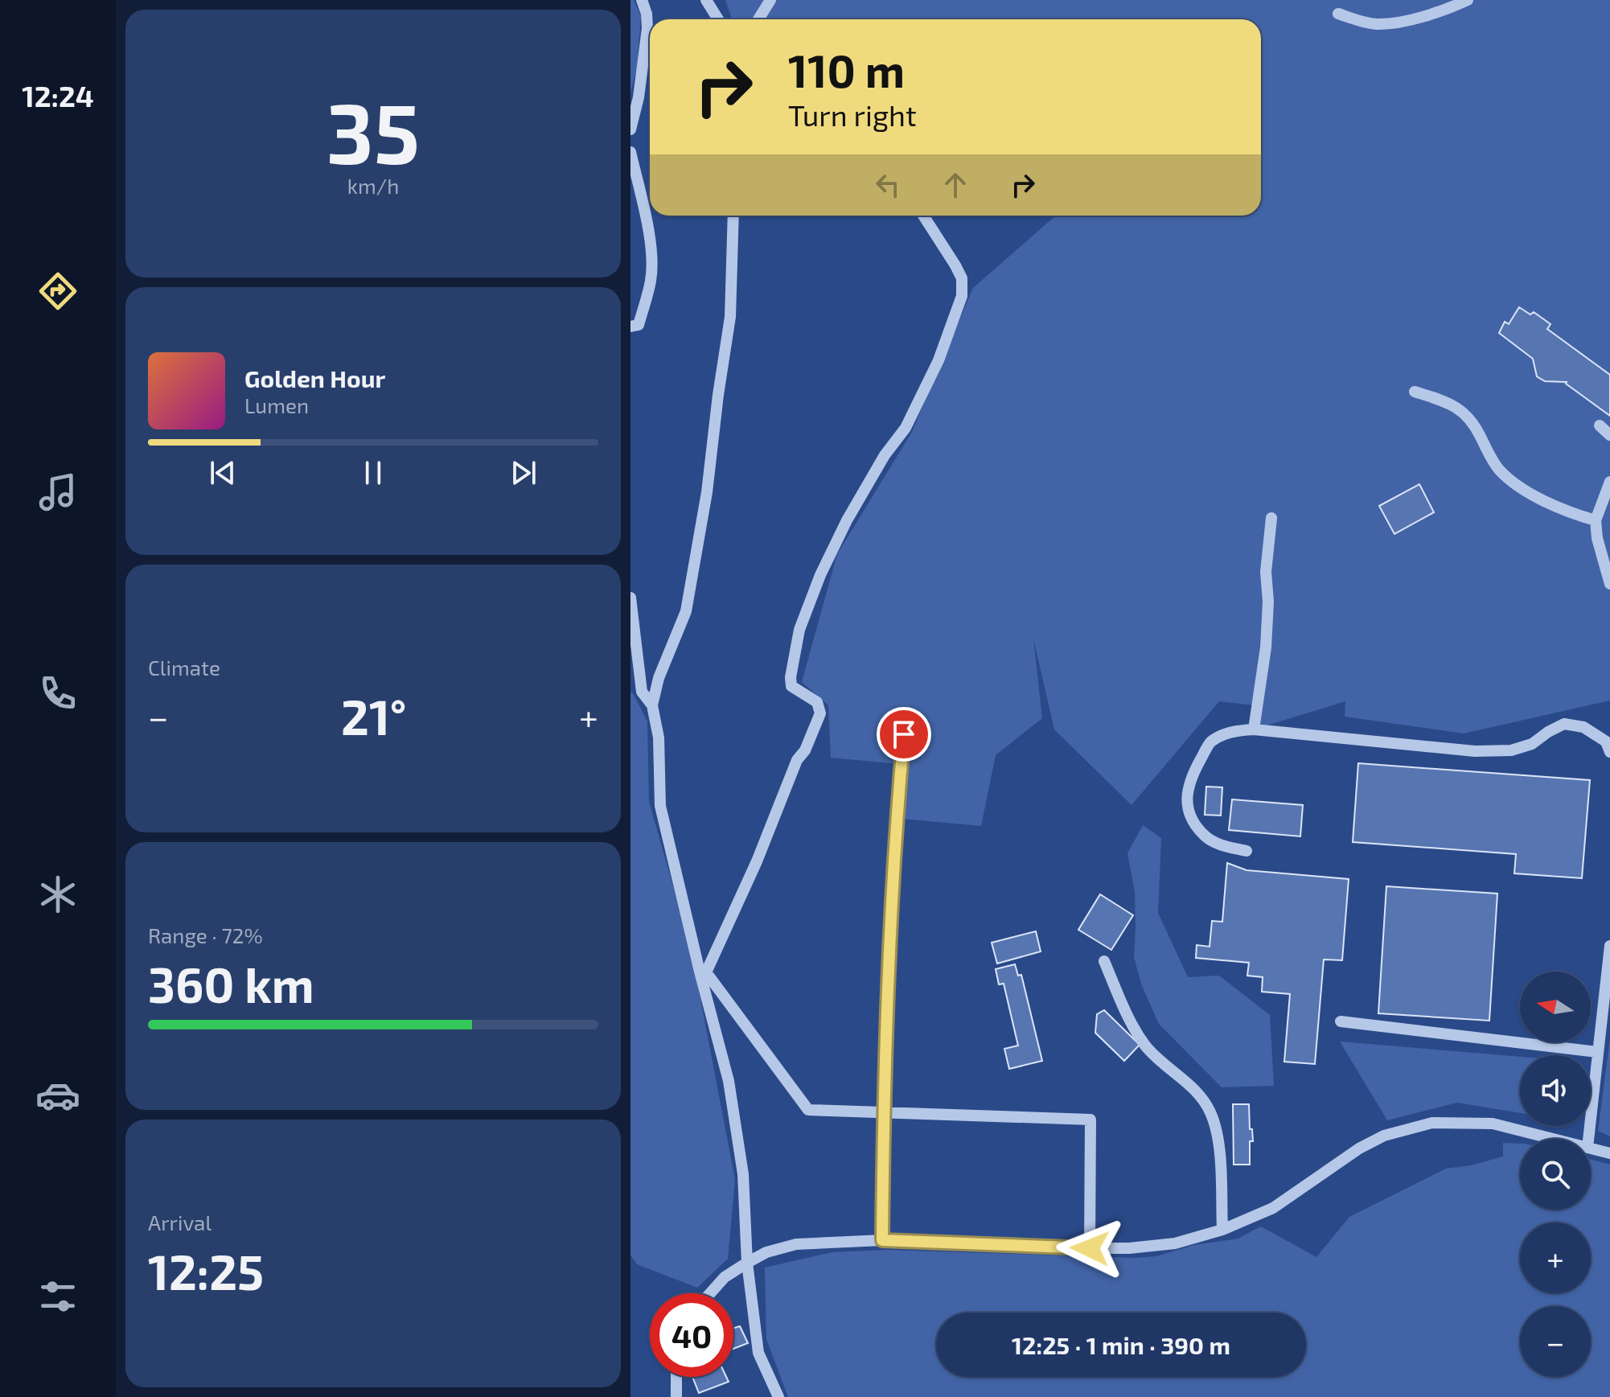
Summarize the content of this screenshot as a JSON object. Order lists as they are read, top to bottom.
{
  "north": "left",
  "page": {
    "tabs": "12:24",
    "tile": [
      ["35", "km/h"],
      "Climate",
      ["Range · 72%", "360 km"],
      ["Arrival", "12:25"]
    ],
    "turn": ["110 m", "Turn right"],
    "song": ["Golden Hour", "Lumen"],
    "heat": ["−", "21°", "+"],
    "map_buttons": ["+", "−"],
    "limit": "40",
    "trip": "12:25 · 1 min · 390 m"
  }
}
